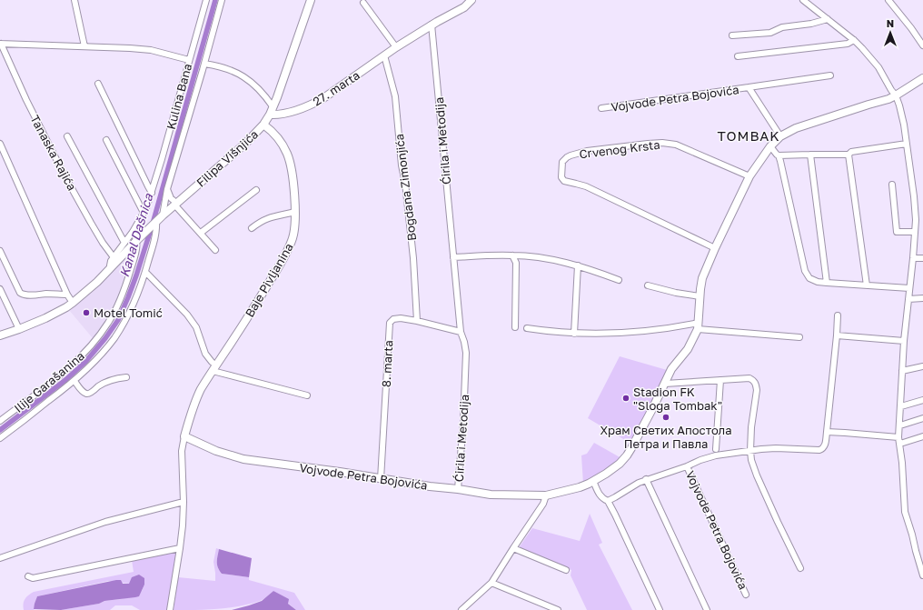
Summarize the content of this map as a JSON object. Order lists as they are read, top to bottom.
{
  "streets": {
    "street": [
      "27. marta",
      "Kulina Bana",
      "Vojvode Petra Bojovića",
      "Ćirila i Metodija",
      "Crvenog Krsta",
      "Tanaska Rajića",
      "Filipa Višnjića",
      "Bogdana Zimonjića",
      "Baje Pivljanina",
      "8. marta",
      "Ilije Garašanina"
    ]
  },
  "crossings": [
    ["27. marta", "Ćirila i Metodija"],
    ["27. marta", "Filipa Višnjića"],
    ["27. marta", "Bogdana Zimonjića"],
    ["Kulina Bana", "Tanaska Rajića"],
    ["Kulina Bana", "Filipa Višnjića"],
    ["Vojvode Petra Bojovića", "Ćirila i Metodija"],
    ["Vojvode Petra Bojovića", "Crvenog Krsta"],
    ["Vojvode Petra Bojovića", "Baje Pivljanina"],
    ["Vojvode Petra Bojovića", "8. marta"],
    ["Ćirila i Metodija", "8. marta"],
    ["Filipa Višnjića", "Baje Pivljanina"],
    ["Filipa Višnjića", "Ilije Garašanina"],
    ["Bogdana Zimonjića", "8. marta"]
  ],
  "districts": ["TOMBAK"],
  "water": ["Kanal Dašnica"],
  "places": ["Motel Tomić", "Stadion FK \"Sloga Tombak\"", "Храм Светих Апостола Петра и Павла"],
  "north": "top"
}
